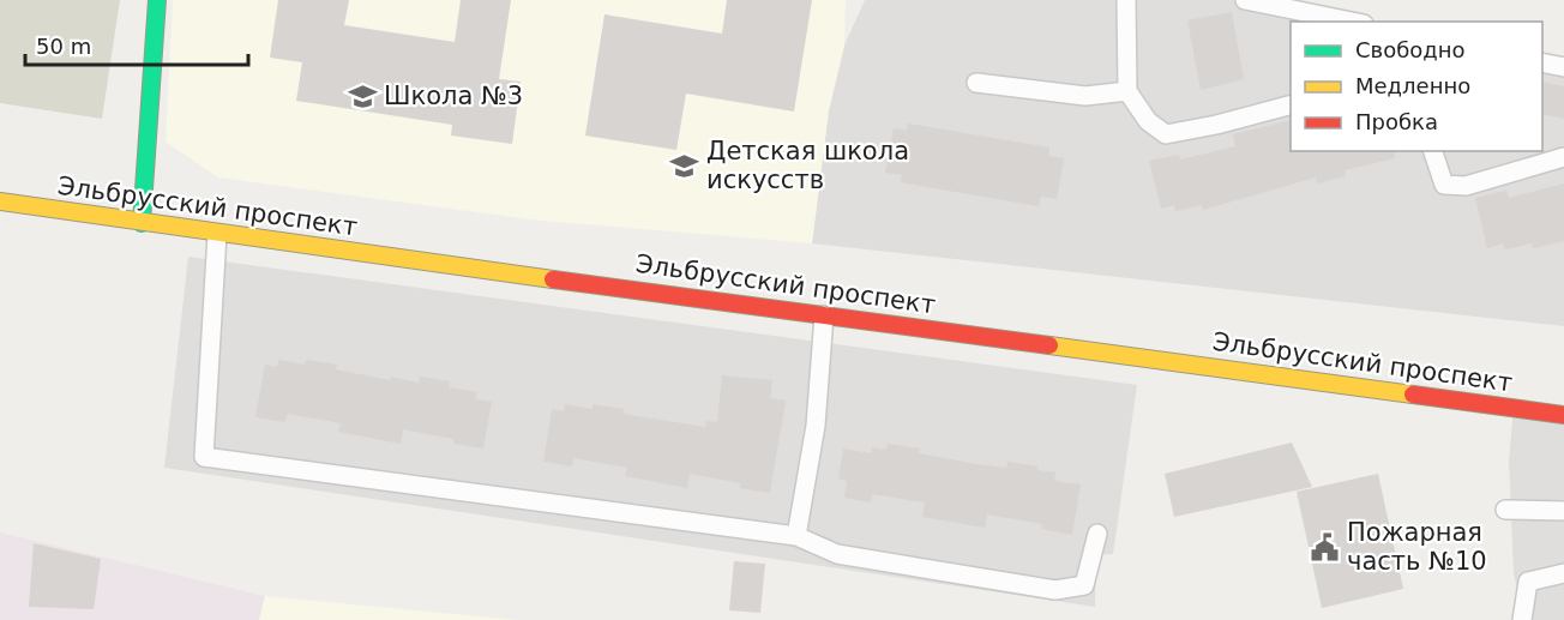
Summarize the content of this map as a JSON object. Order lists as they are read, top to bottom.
{
  "streets": {
    "main road": ["Эльбрусский проспект"]
  },
  "places": {
    "school or university": ["Школа №3", "Детская школа искусств"],
    "public building": ["Пожарная часть №10"]
  },
  "legend": ["Свободно", "Медленно", "Пробка"],
  "scale_bar": "50 m"
}
